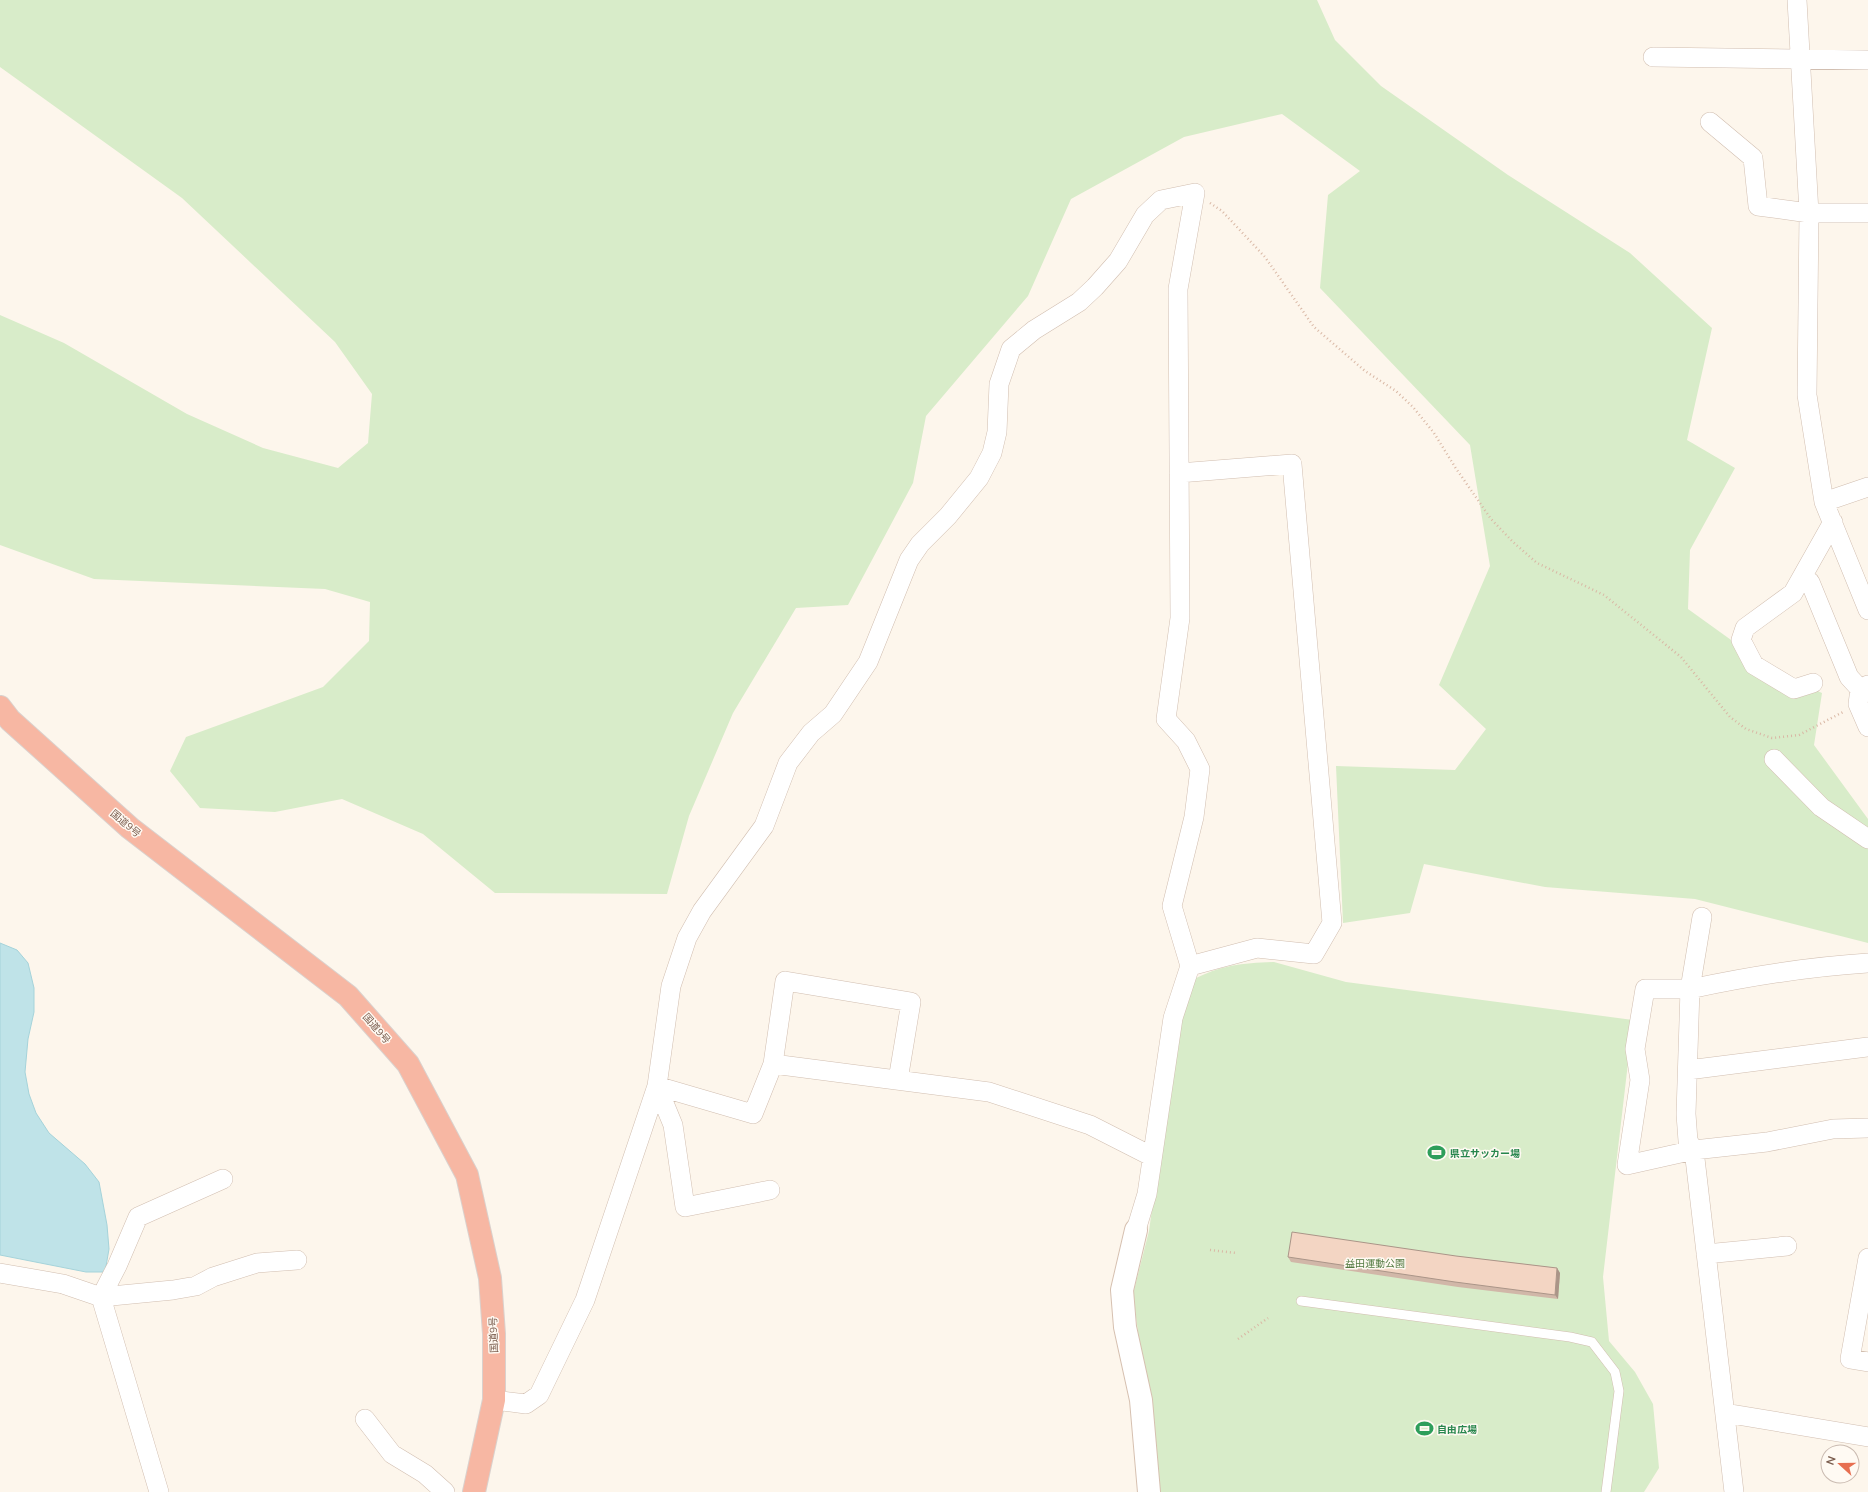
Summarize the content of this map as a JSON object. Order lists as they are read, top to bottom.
{
  "streets": {
    "highway": ["国道9号"]
  },
  "parks": ["益田運動公園"],
  "places": {
    "sports": ["県立サッカー場", "自由広場"]
  },
  "north": "left"
}
